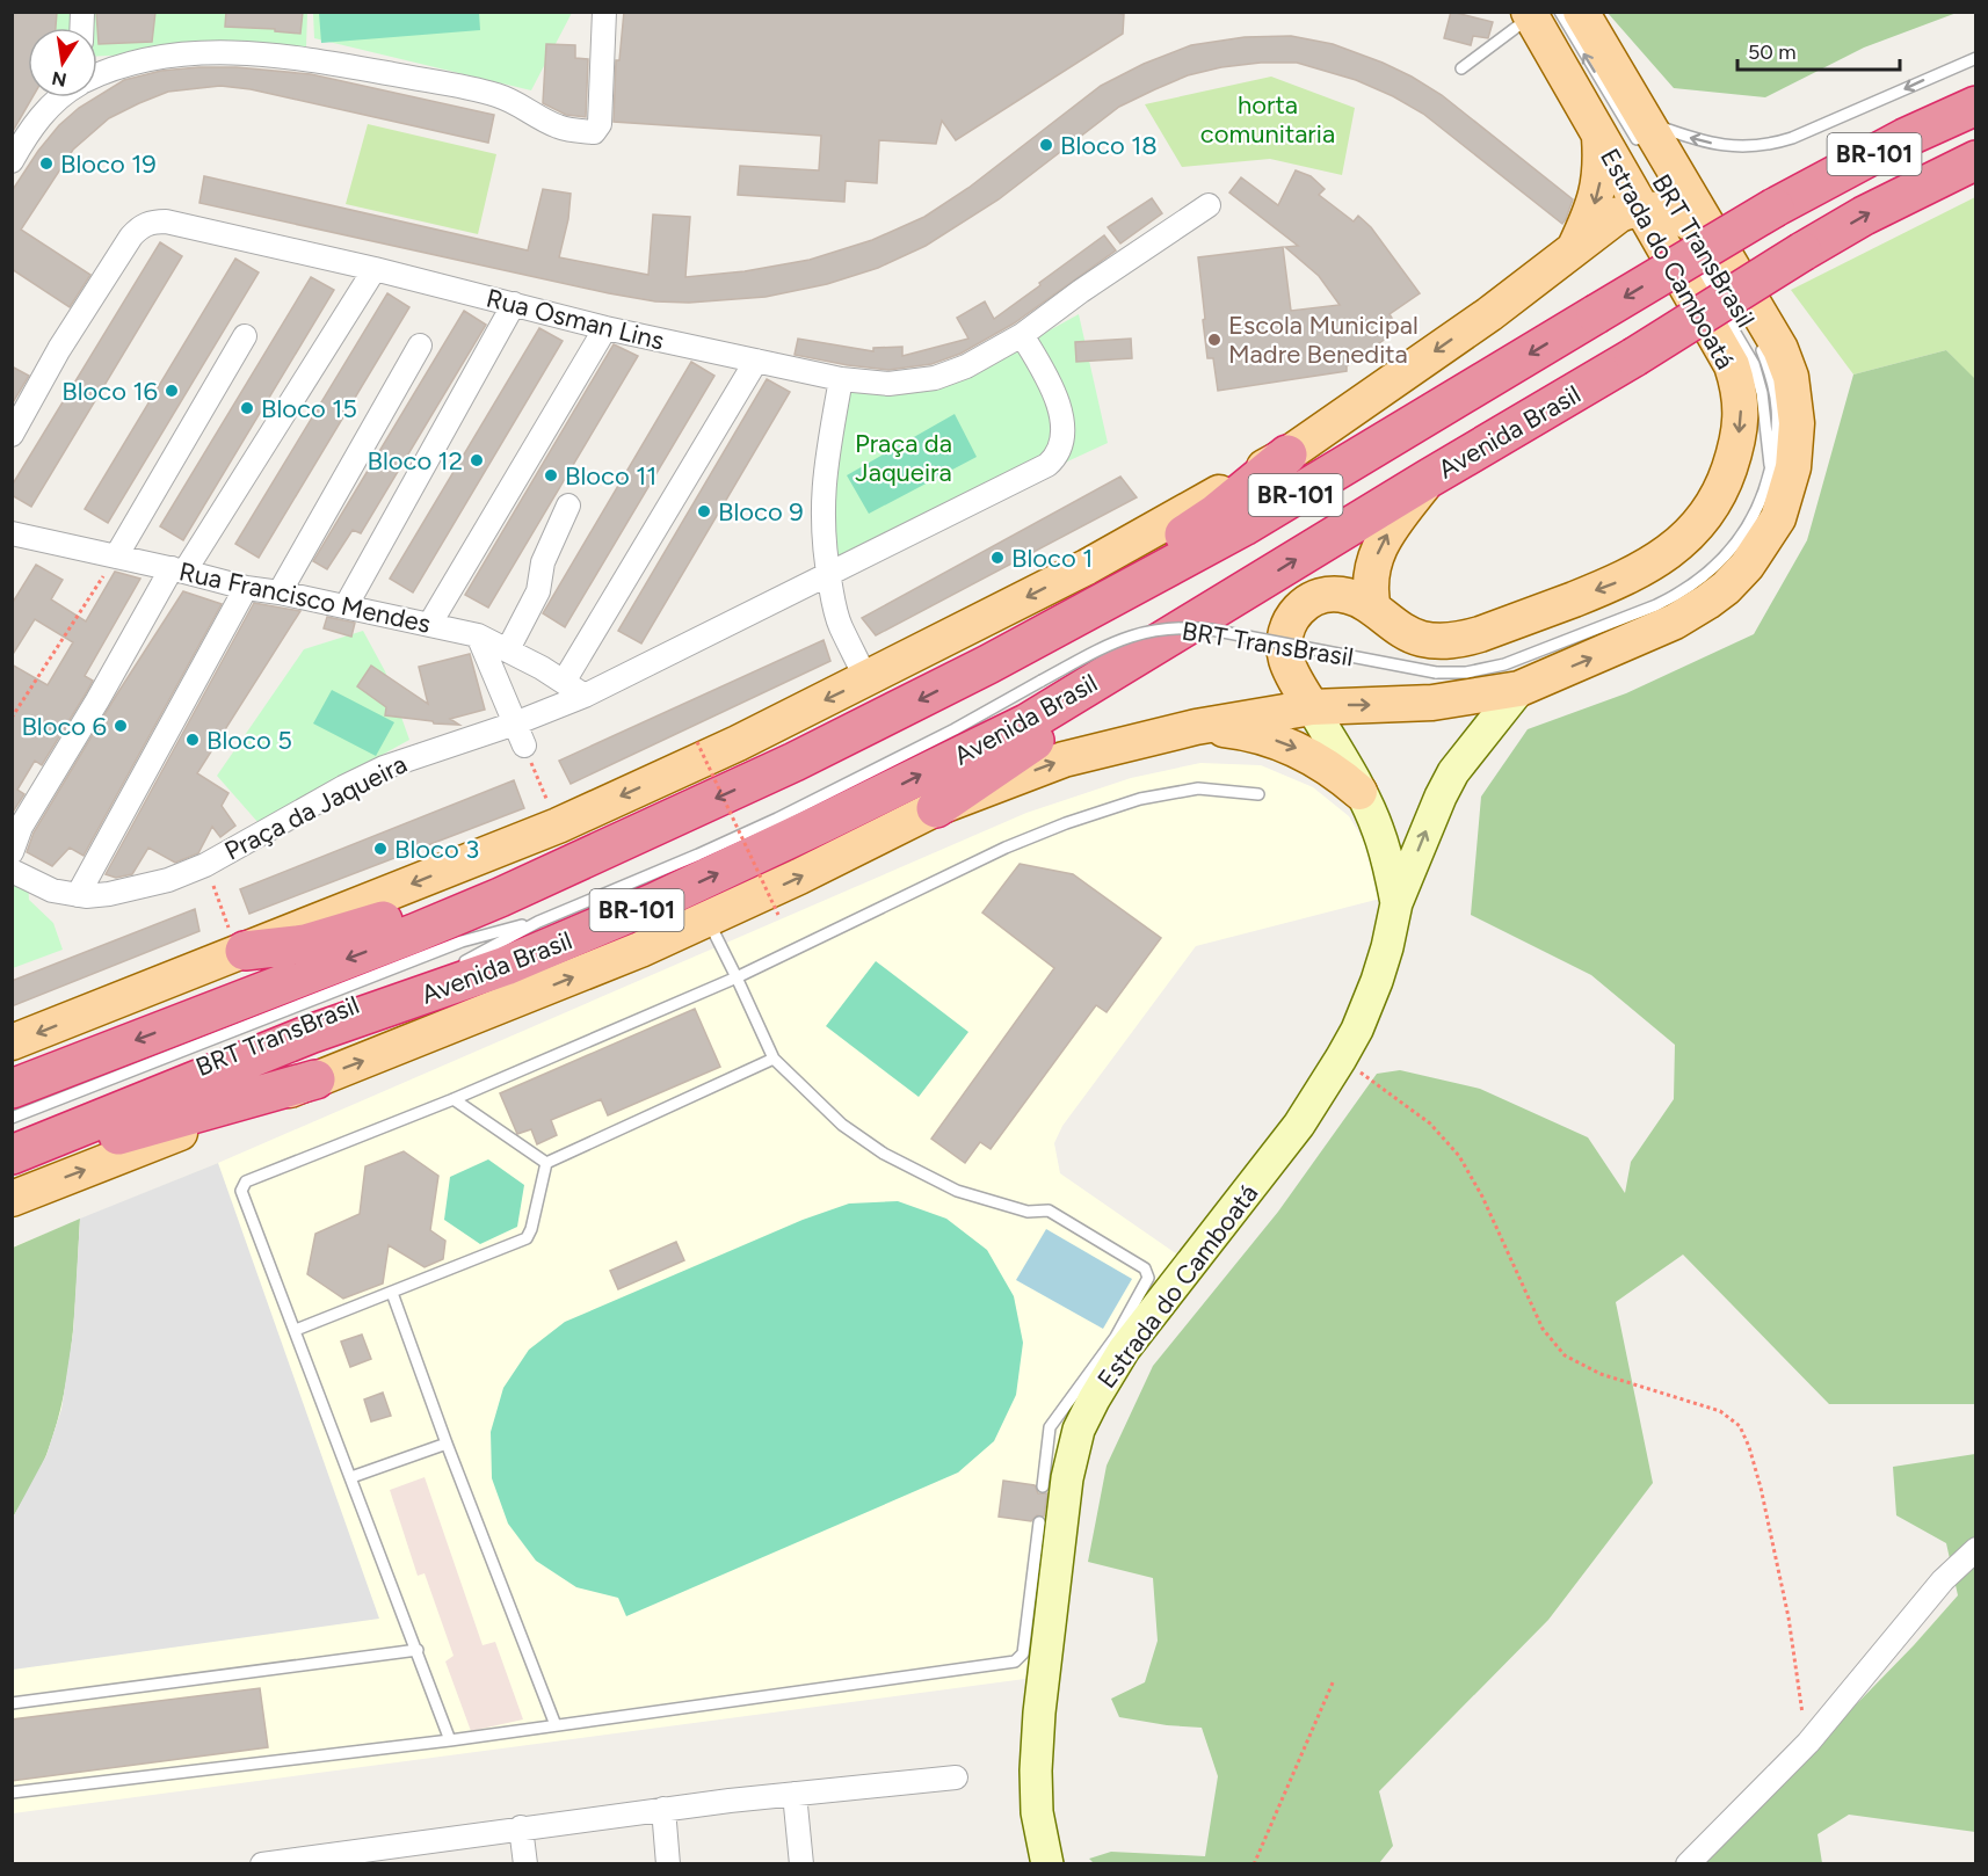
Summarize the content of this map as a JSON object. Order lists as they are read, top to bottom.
{
  "streets": {
    "highway": ["BR-101", "Avenida Brasil"],
    "main road": ["Estrada do Camboatá"],
    "street": ["Rua Osman Lins", "Rua Francisco Mendes", "Praça da Jaqueira"],
    "lane": ["BRT TransBrasil"]
  },
  "crossings": [
    ["BRT TransBrasil", "Estrada do Camboatá"],
    ["Estrada do Camboatá", "Avenida Brasil"],
    ["Rua Osman Lins", "Praça da Jaqueira"],
    ["Rua Francisco Mendes", "Praça da Jaqueira"]
  ],
  "parks": ["horta comunitaria", "Praça da Jaqueira"],
  "places": [
    "Bloco 18",
    "Bloco 19",
    "Escola Municipal Madre Benedita",
    "Bloco 16",
    "Bloco 15",
    "Bloco 12",
    "Bloco 11",
    "Bloco 9",
    "Bloco 1",
    "Bloco 6",
    "Bloco 5",
    "Bloco 3"
  ],
  "scale_bar": "50 m",
  "north": "bottom"
}
